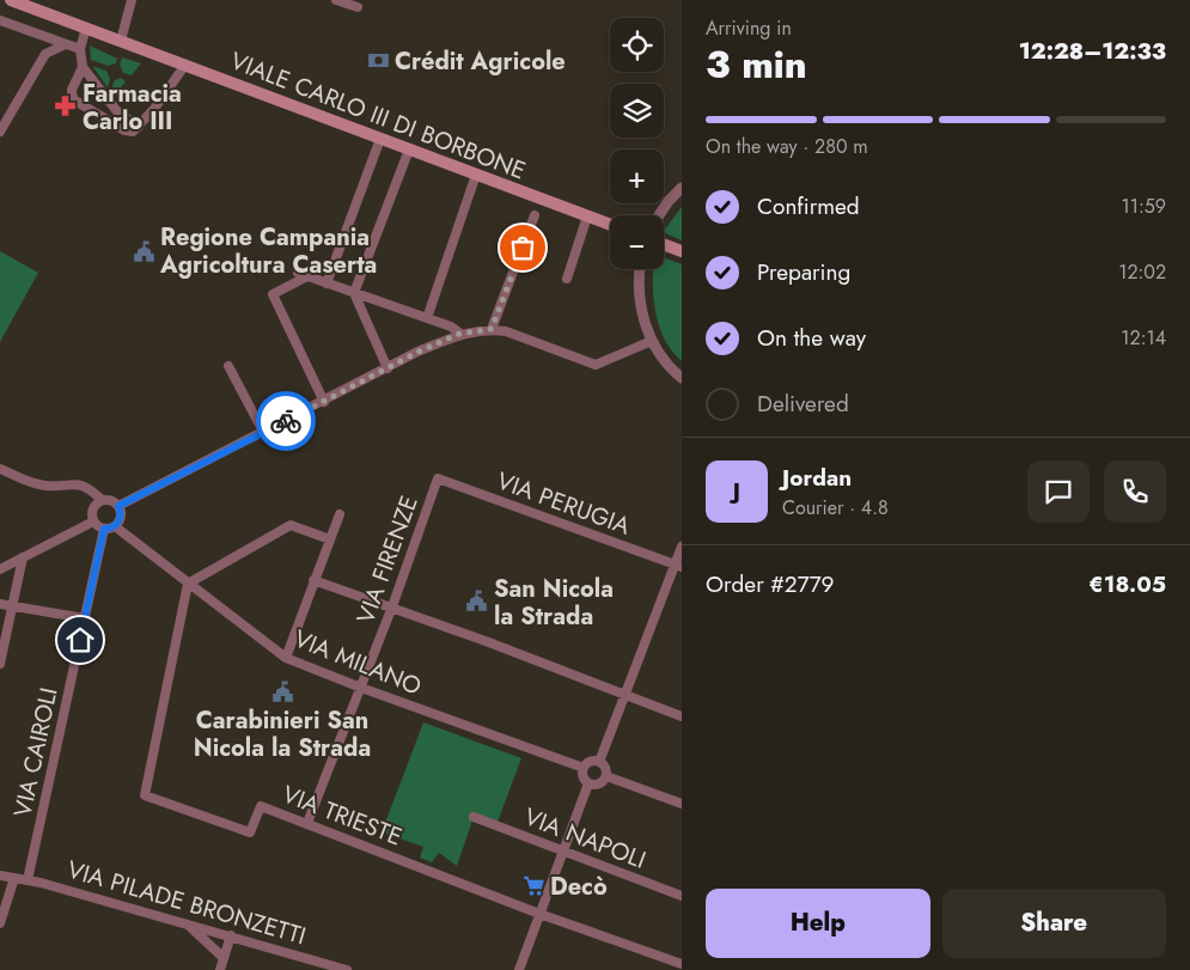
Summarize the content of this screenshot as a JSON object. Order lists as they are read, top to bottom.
{
  "streets": {
    "main road": ["VIALE CARLO III DI BORBONE"],
    "street": [
      "VIA PERUGIA",
      "VIA FIRENZE",
      "VIA MILANO",
      "VIA CAIROLI",
      "VIA TRIESTE",
      "VIA NAPOLI",
      "VIA PILADE BRONZETTI"
    ]
  },
  "crossings": [
    ["VIA PERUGIA", "VIA FIRENZE"],
    ["VIA FIRENZE", "VIA MILANO"],
    ["VIA FIRENZE", "VIA TRIESTE"],
    ["VIA MILANO", "VIA CAIROLI"],
    ["VIA MILANO", "VIA TRIESTE"],
    ["VIA CAIROLI", "VIA PILADE BRONZETTI"]
  ],
  "places": {
    "bank": ["Crédit Agricole"],
    "pharmacy": ["Farmacia Carlo III"],
    "public building": ["Regione Campania Agricoltura Caserta", "San Nicola la Strada", "Carabinieri San Nicola la Strada"],
    "supermarket": ["Decò"]
  },
  "page": {
    "heading": ["3 min", "Arriving in", "12:28–12:33"],
    "panel": [
      "Jordan",
      "Courier · 4.8",
      "Order #2779",
      "€18.05"
    ],
    "map_buttons": ["+", "−"],
    "bar": "On the way · 280 m",
    "list": [
      ["Confirmed", "11:59"],
      ["Preparing", "12:02"],
      ["On the way", "12:14"],
      "Delivered"
    ],
    "round": "J",
    "buttons": ["Help", "Share"]
  }
}
